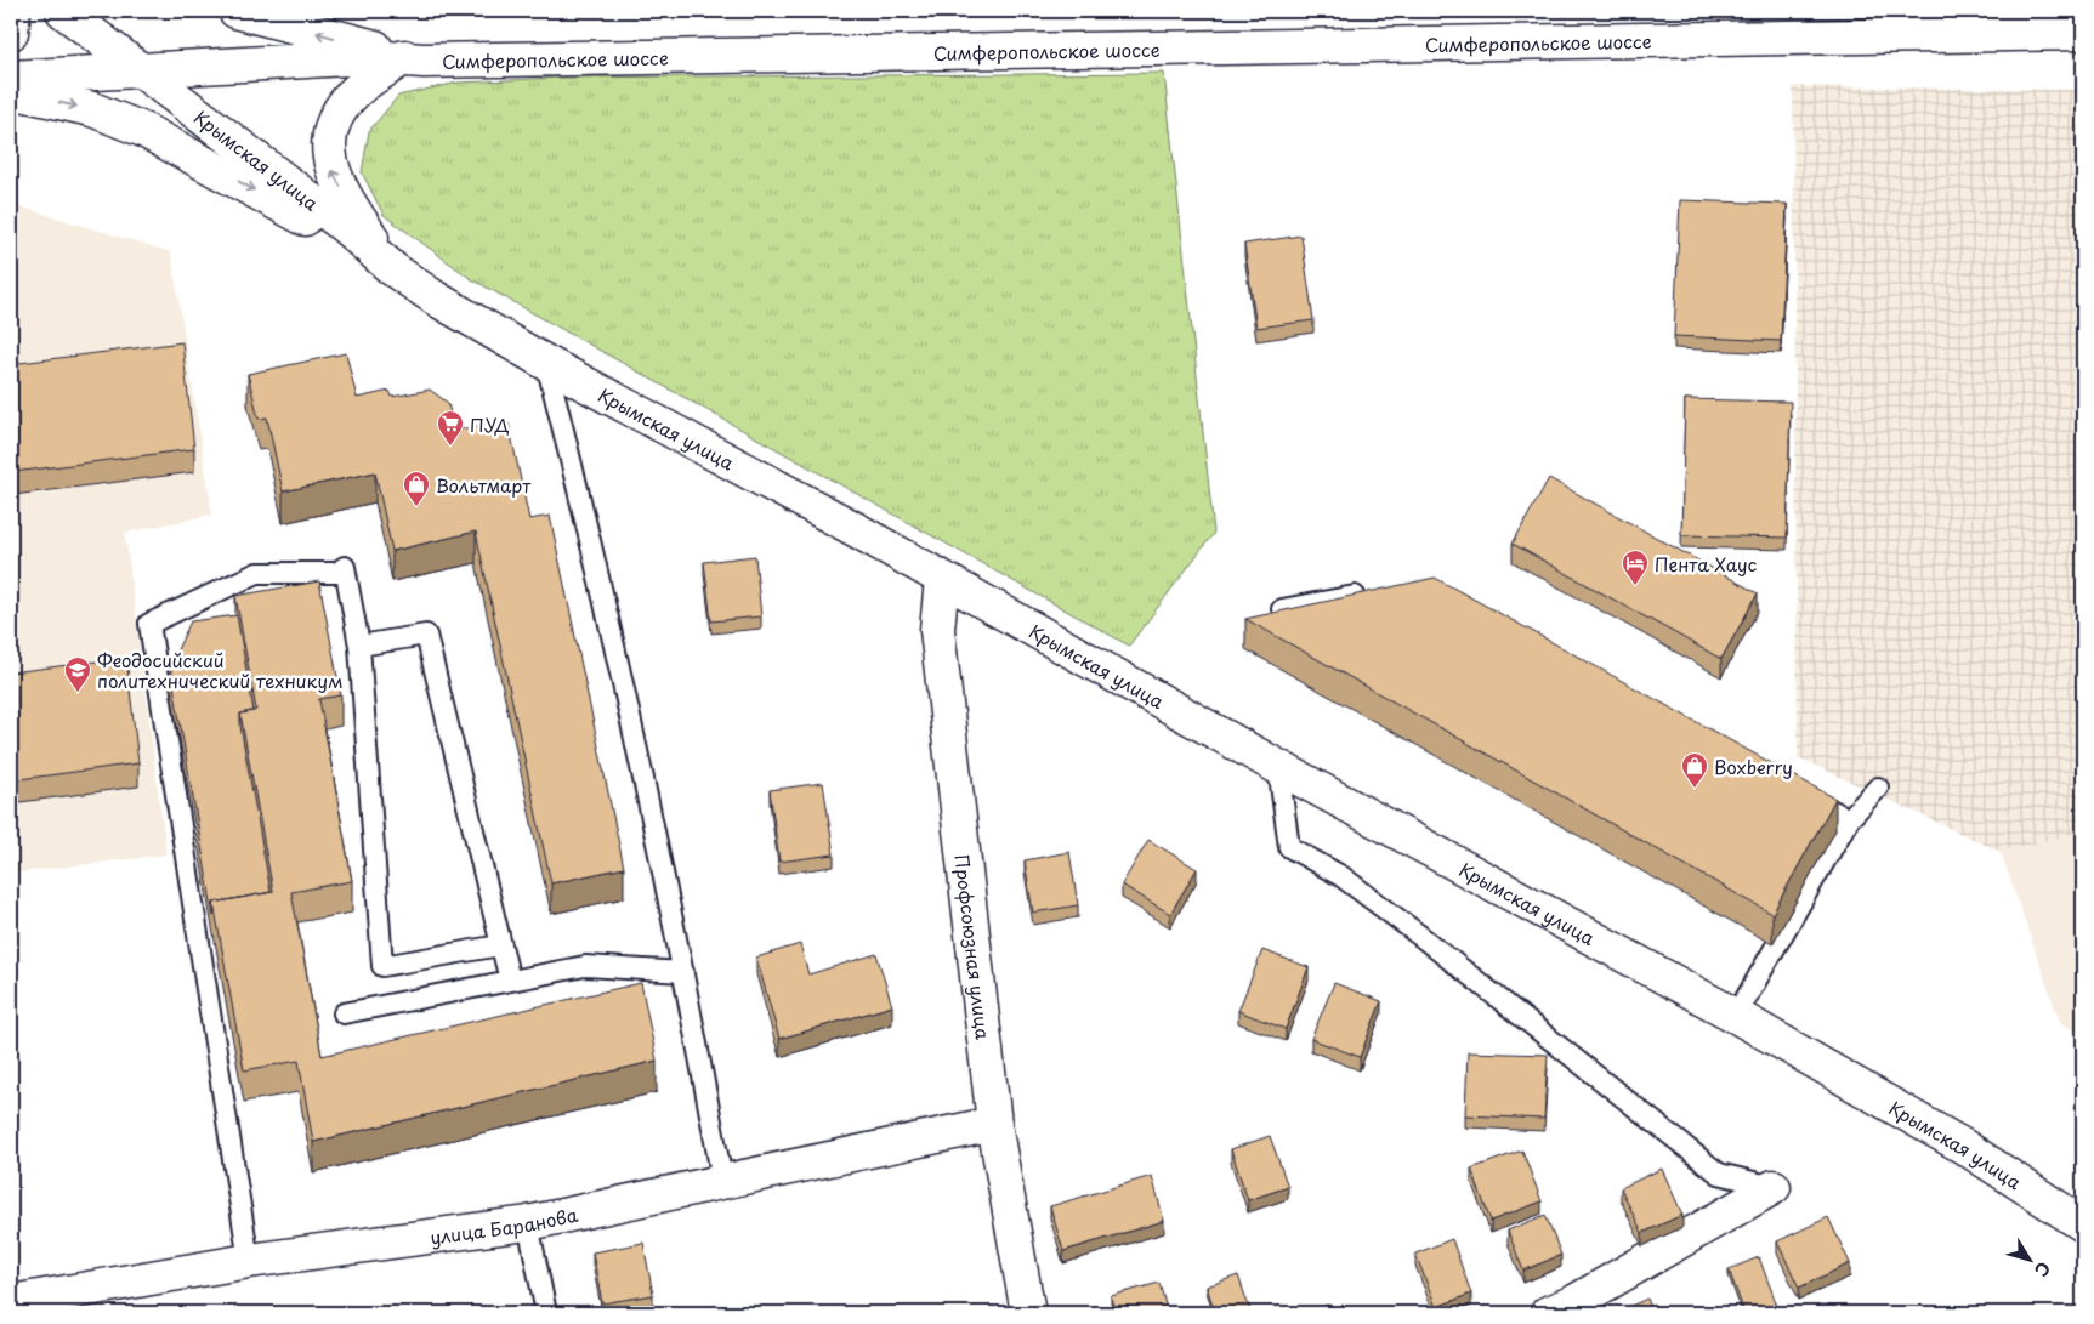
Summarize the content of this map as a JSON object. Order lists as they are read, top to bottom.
{
  "streets": {
    "main road": [
      "Симферопольское шоссе",
      "Крымская улица",
      "Профсоюзная улица",
      "улица Баранова"
    ]
  },
  "crossings": [
    ["Симферопольское шоссе", "Крымская улица"],
    ["Крымская улица", "Профсоюзная улица"],
    ["Профсоюзная улица", "улица Баранова"]
  ],
  "places": {
    "supermarket": ["ПУД"],
    "shop": ["Вольтмарт", "Boxberry"],
    "hotel": ["Пента Хаус"],
    "school or university": ["Феодосийский политехнический техникум"]
  },
  "north": "bottom right"
}
